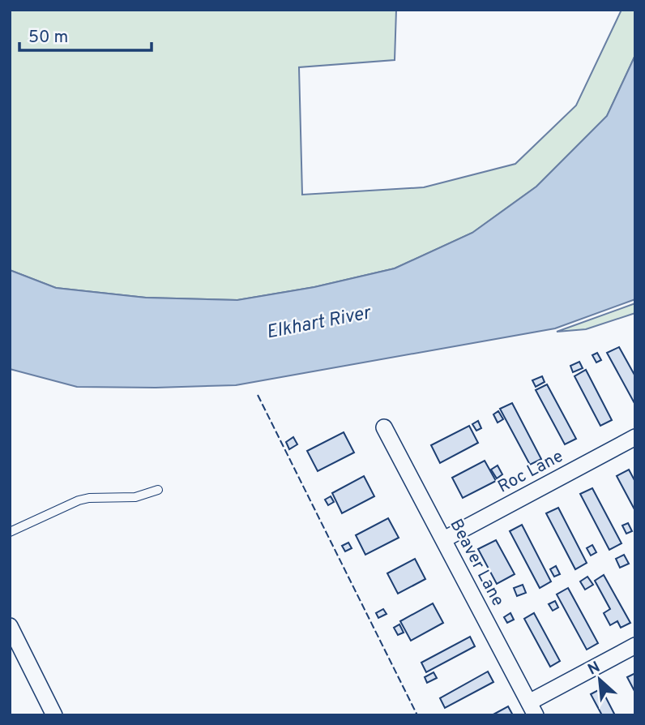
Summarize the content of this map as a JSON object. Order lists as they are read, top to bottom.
{
  "streets": {
    "street": ["Roc Lane", "Beaver Lane"]
  },
  "crossings": [
    ["Roc Lane", "Beaver Lane"]
  ],
  "water": ["Elkhart River"],
  "scale_bar": "50 m",
  "north": "top left"
}
